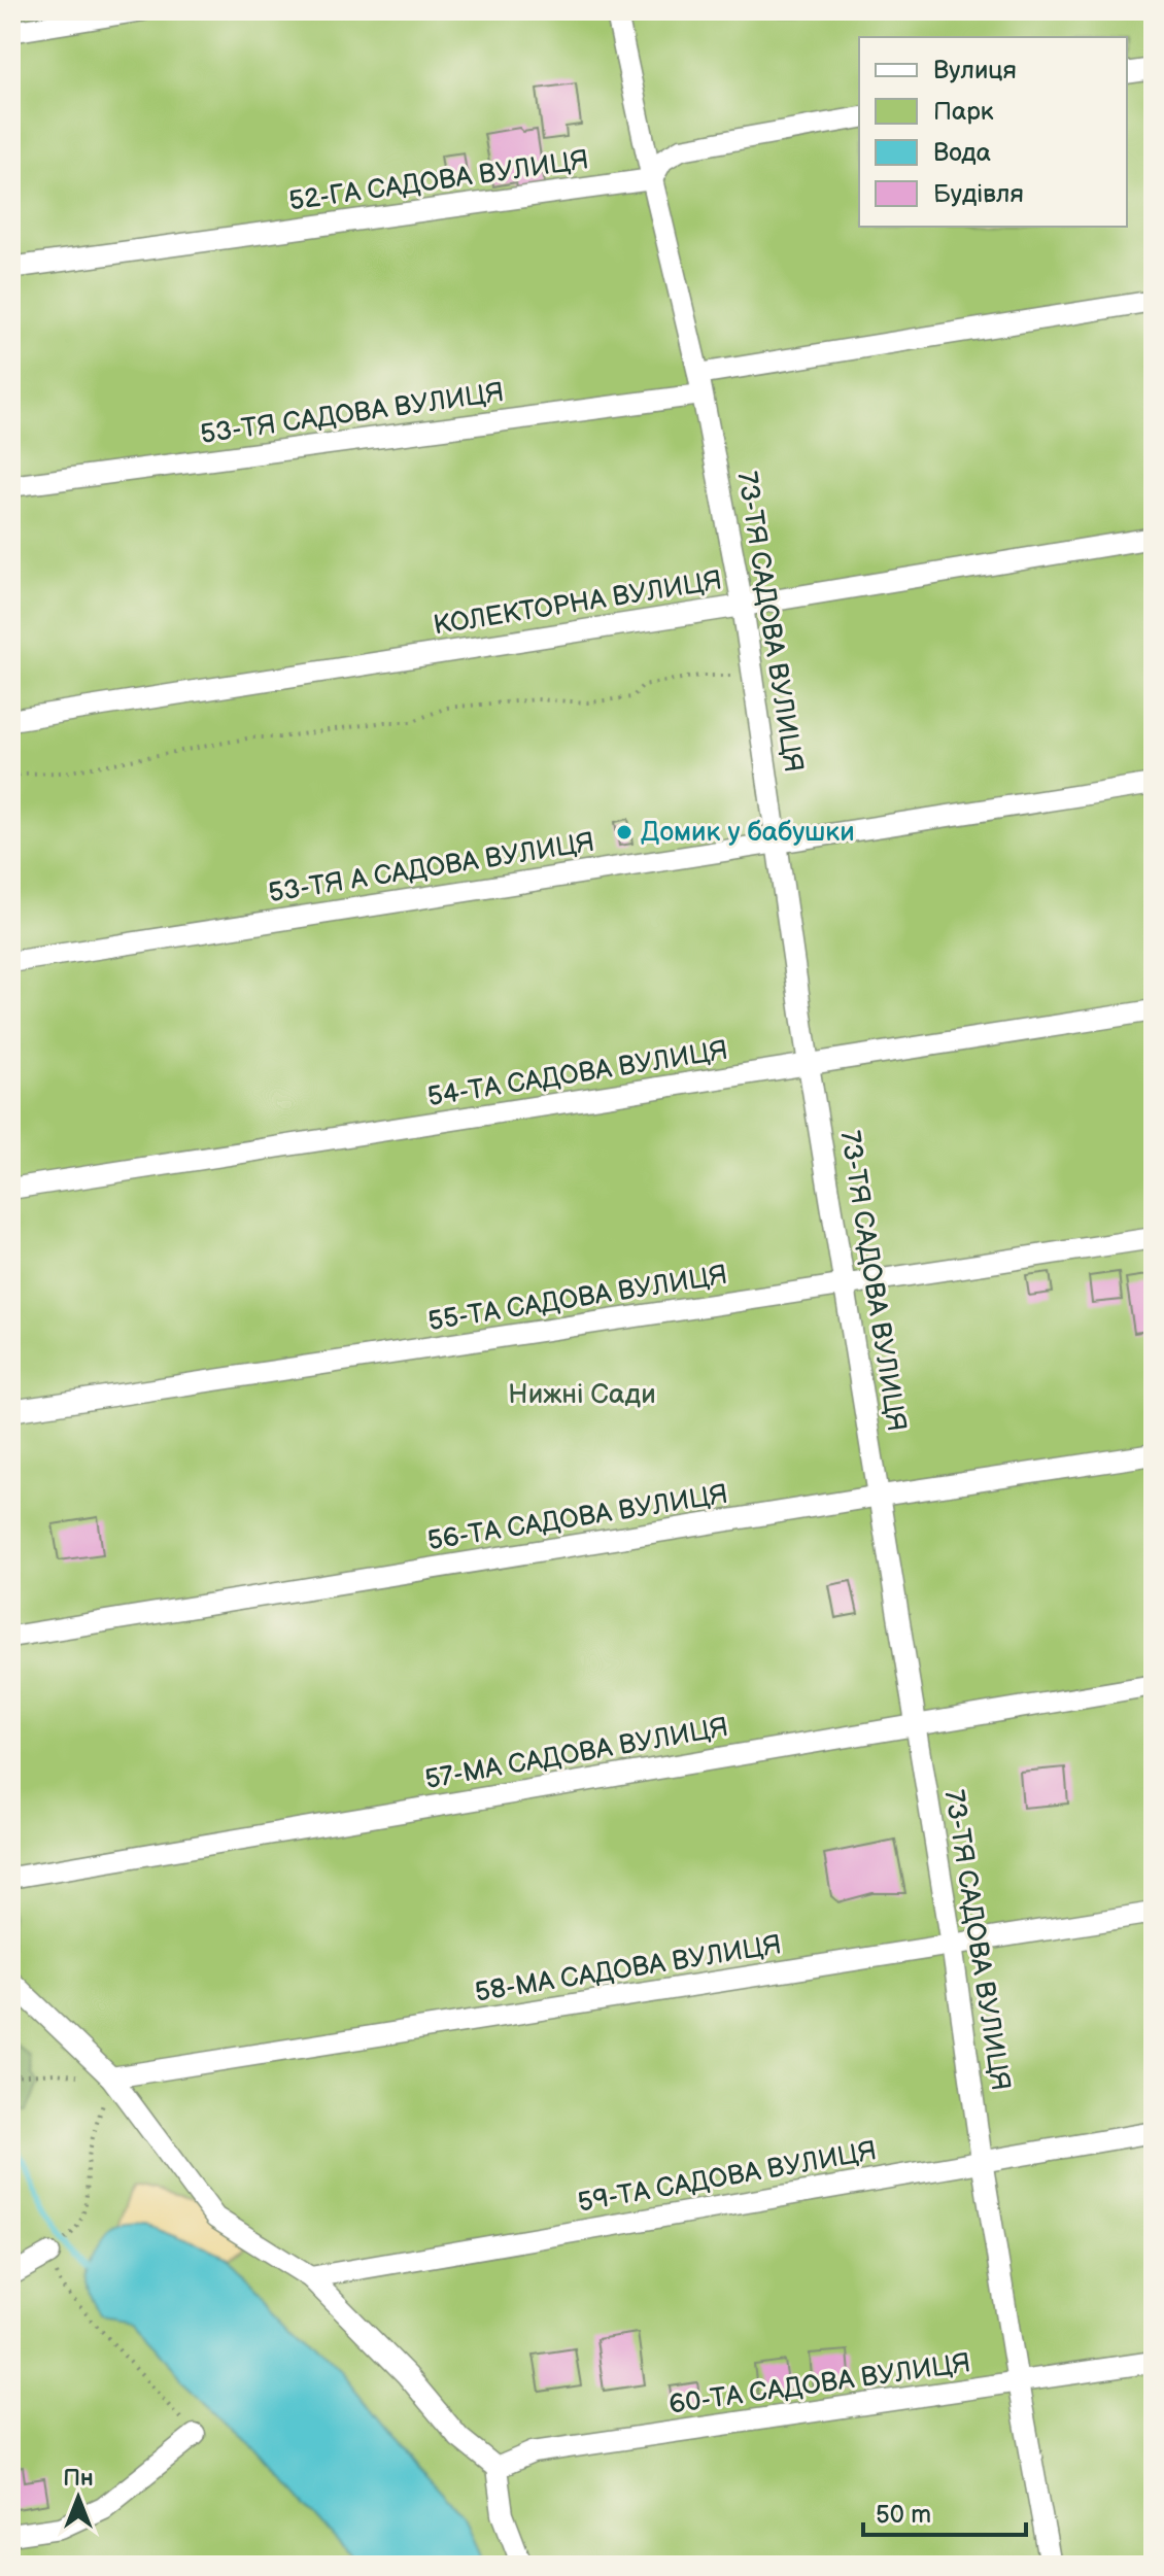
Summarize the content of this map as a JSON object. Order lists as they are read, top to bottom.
{
  "streets": {
    "street": [
      "52-ГА САДОВА ВУЛИЦЯ",
      "53-ТЯ САДОВА ВУЛИЦЯ",
      "КОЛЕКТОРНА ВУЛИЦЯ",
      "73-ТЯ САДОВА ВУЛИЦЯ",
      "53-ТЯ А САДОВА ВУЛИЦЯ",
      "54-ТА САДОВА ВУЛИЦЯ",
      "55-ТА САДОВА ВУЛИЦЯ",
      "56-ТА САДОВА ВУЛИЦЯ",
      "57-МА САДОВА ВУЛИЦЯ",
      "58-МА САДОВА ВУЛИЦЯ",
      "59-ТА САДОВА ВУЛИЦЯ",
      "60-ТА САДОВА ВУЛИЦЯ"
    ]
  },
  "crossings": [
    ["52-ГА САДОВА ВУЛИЦЯ", "73-ТЯ САДОВА ВУЛИЦЯ"],
    ["53-ТЯ САДОВА ВУЛИЦЯ", "73-ТЯ САДОВА ВУЛИЦЯ"],
    ["КОЛЕКТОРНА ВУЛИЦЯ", "73-ТЯ САДОВА ВУЛИЦЯ"],
    ["73-ТЯ САДОВА ВУЛИЦЯ", "53-ТЯ А САДОВА ВУЛИЦЯ"],
    ["73-ТЯ САДОВА ВУЛИЦЯ", "54-ТА САДОВА ВУЛИЦЯ"],
    ["73-ТЯ САДОВА ВУЛИЦЯ", "55-ТА САДОВА ВУЛИЦЯ"],
    ["73-ТЯ САДОВА ВУЛИЦЯ", "56-ТА САДОВА ВУЛИЦЯ"],
    ["73-ТЯ САДОВА ВУЛИЦЯ", "57-МА САДОВА ВУЛИЦЯ"],
    ["73-ТЯ САДОВА ВУЛИЦЯ", "58-МА САДОВА ВУЛИЦЯ"],
    ["73-ТЯ САДОВА ВУЛИЦЯ", "59-ТА САДОВА ВУЛИЦЯ"],
    ["73-ТЯ САДОВА ВУЛИЦЯ", "60-ТА САДОВА ВУЛИЦЯ"]
  ],
  "parks": ["Нижні Сади"],
  "places": ["Домик у бабушки"],
  "legend": [
    "Вулиця",
    "Парк",
    "Вода",
    "Будівля"
  ],
  "scale_bar": "50 m",
  "north": "top"
}
